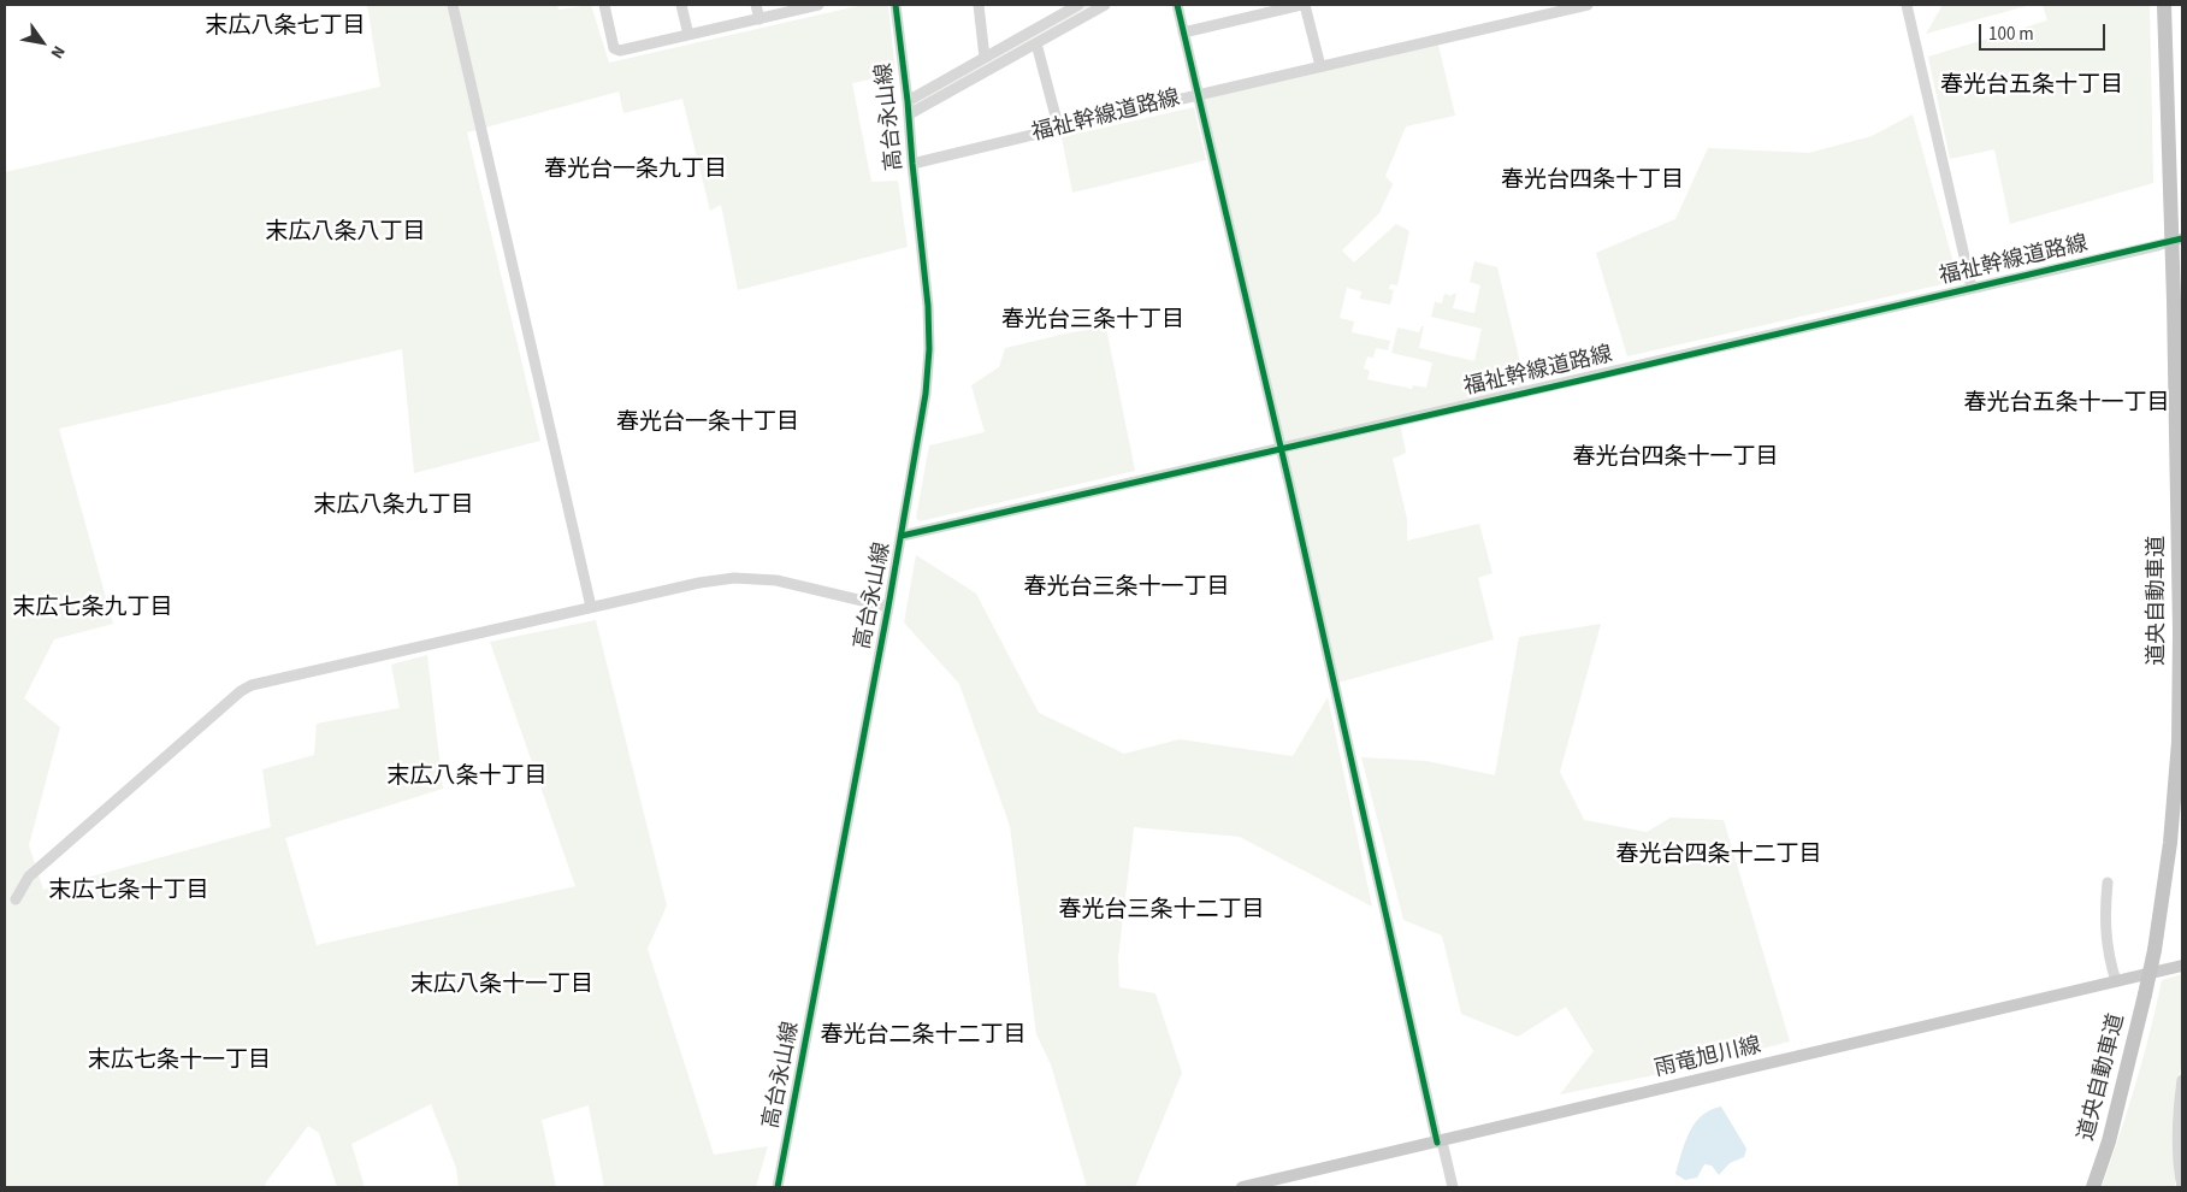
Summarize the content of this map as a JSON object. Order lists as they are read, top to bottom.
{
  "streets": {
    "highway": ["道央自動車道"],
    "main road": ["雨竜旭川線"],
    "street": ["高台永山線", "福祉幹線道路線"]
  },
  "crossings": [
    ["高台永山線", "福祉幹線道路線"]
  ],
  "districts": [
    "末広八条七丁目",
    "春光台五条十丁目",
    "春光台一条九丁目",
    "春光台四条十丁目",
    "末広八条八丁目",
    "春光台三条十丁目",
    "春光台五条十一丁目",
    "春光台一条十丁目",
    "春光台四条十一丁目",
    "末広八条九丁目",
    "春光台三条十一丁目",
    "末広七条九丁目",
    "末広八条十丁目",
    "春光台四条十二丁目",
    "末広七条十丁目",
    "春光台三条十二丁目",
    "末広八条十一丁目",
    "春光台二条十二丁目",
    "末広七条十一丁目"
  ],
  "scale_bar": "100 m",
  "north": "bottom right"
}
